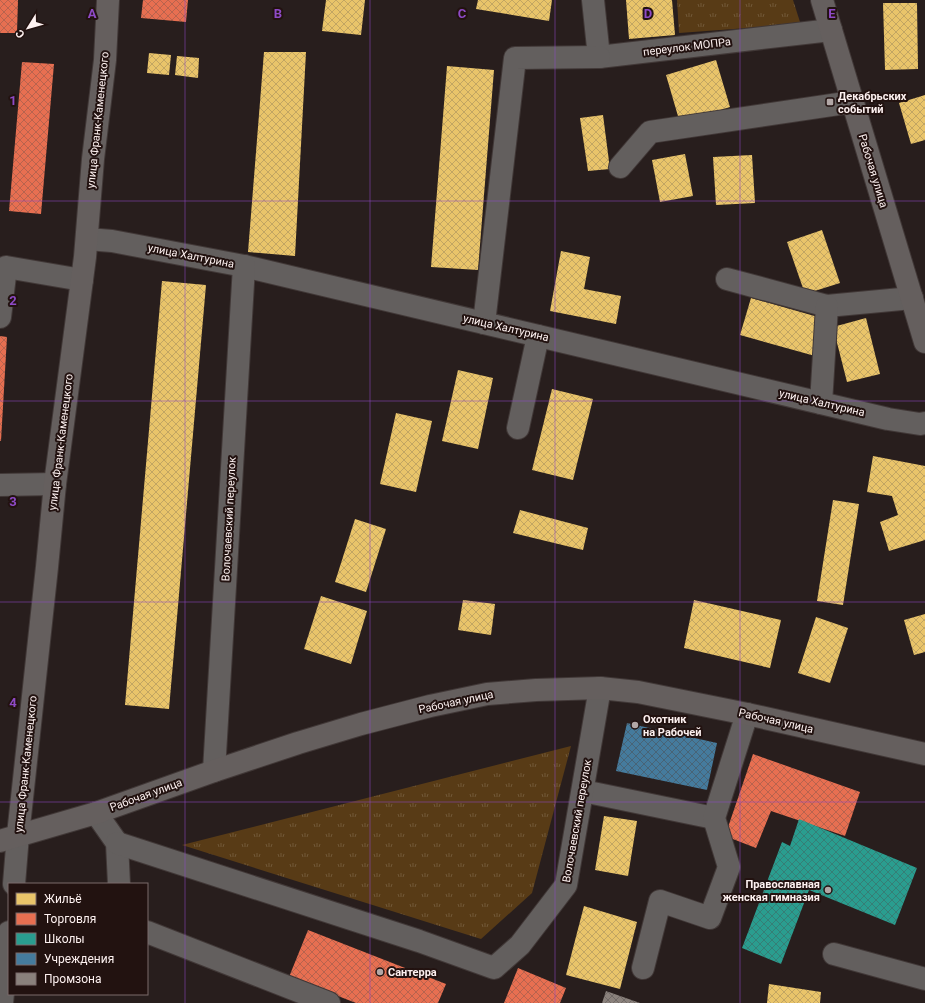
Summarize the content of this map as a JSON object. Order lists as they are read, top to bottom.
{
  "streets": {
    "main road": ["улица Франк-Каменецкого", "Рабочая улица"],
    "street": ["переулок МОПРа", "улица Халтурина", "Волочаевский переулок"]
  },
  "crossings": [
    ["переулок МОПРа", "Рабочая улица"],
    ["переулок МОПРа", "улица Халтурина"],
    ["улица Франк-Каменецкого", "Рабочая улица"],
    ["улица Франк-Каменецкого", "улица Халтурина"],
    ["Рабочая улица", "Волочаевский переулок"],
    ["улица Халтурина", "Волочаевский переулок"]
  ],
  "places": {
    "transit": ["Декабрьских событий"],
    "other": ["Охотник на Рабочей", "Православная женская гимназия", "Сантерра"]
  },
  "legend": [
    "Жильё",
    "Торговля",
    "Школы",
    "Учреждения",
    "Промзона"
  ],
  "north": "bottom left",
  "grid": {
    "columns": [
      "A",
      "B",
      "C",
      "D",
      "E"
    ],
    "rows": [
      "1",
      "2",
      "3",
      "4"
    ]
  }
}
